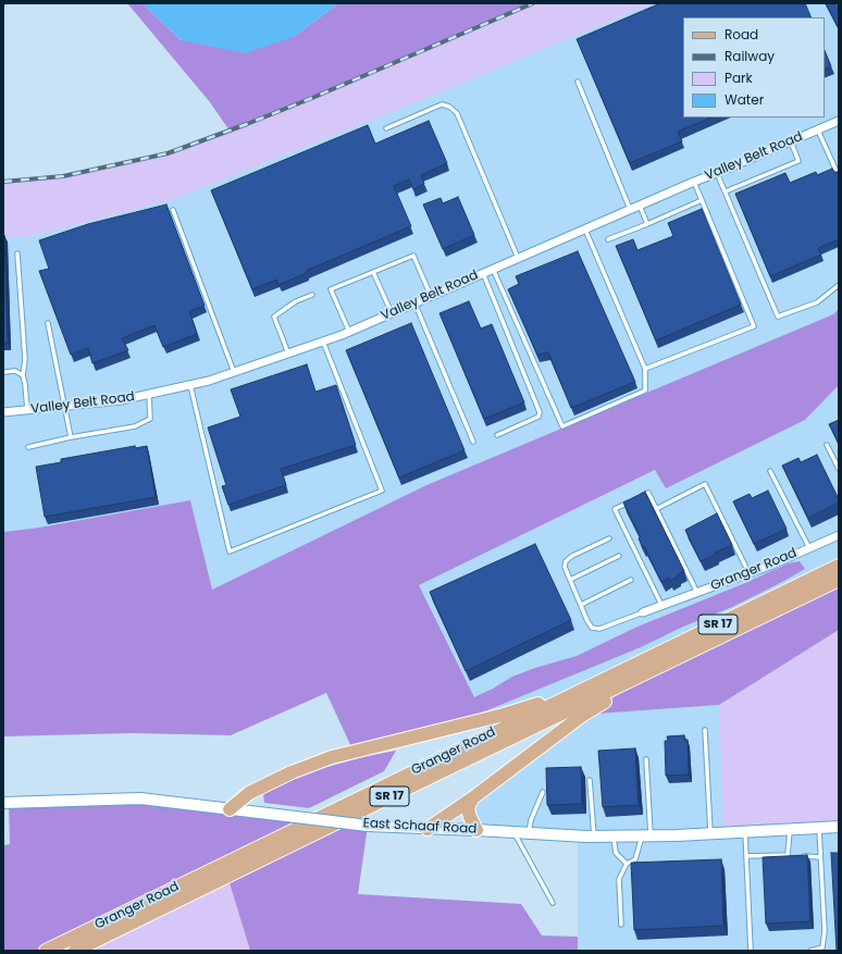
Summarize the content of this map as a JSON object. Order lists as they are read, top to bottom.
{
  "streets": {
    "main road": ["Granger Road", "SR 17"],
    "street": ["Valley Belt Road", "East Schaaf Road"]
  },
  "legend": [
    "Road",
    "Railway",
    "Park",
    "Water"
  ]
}
